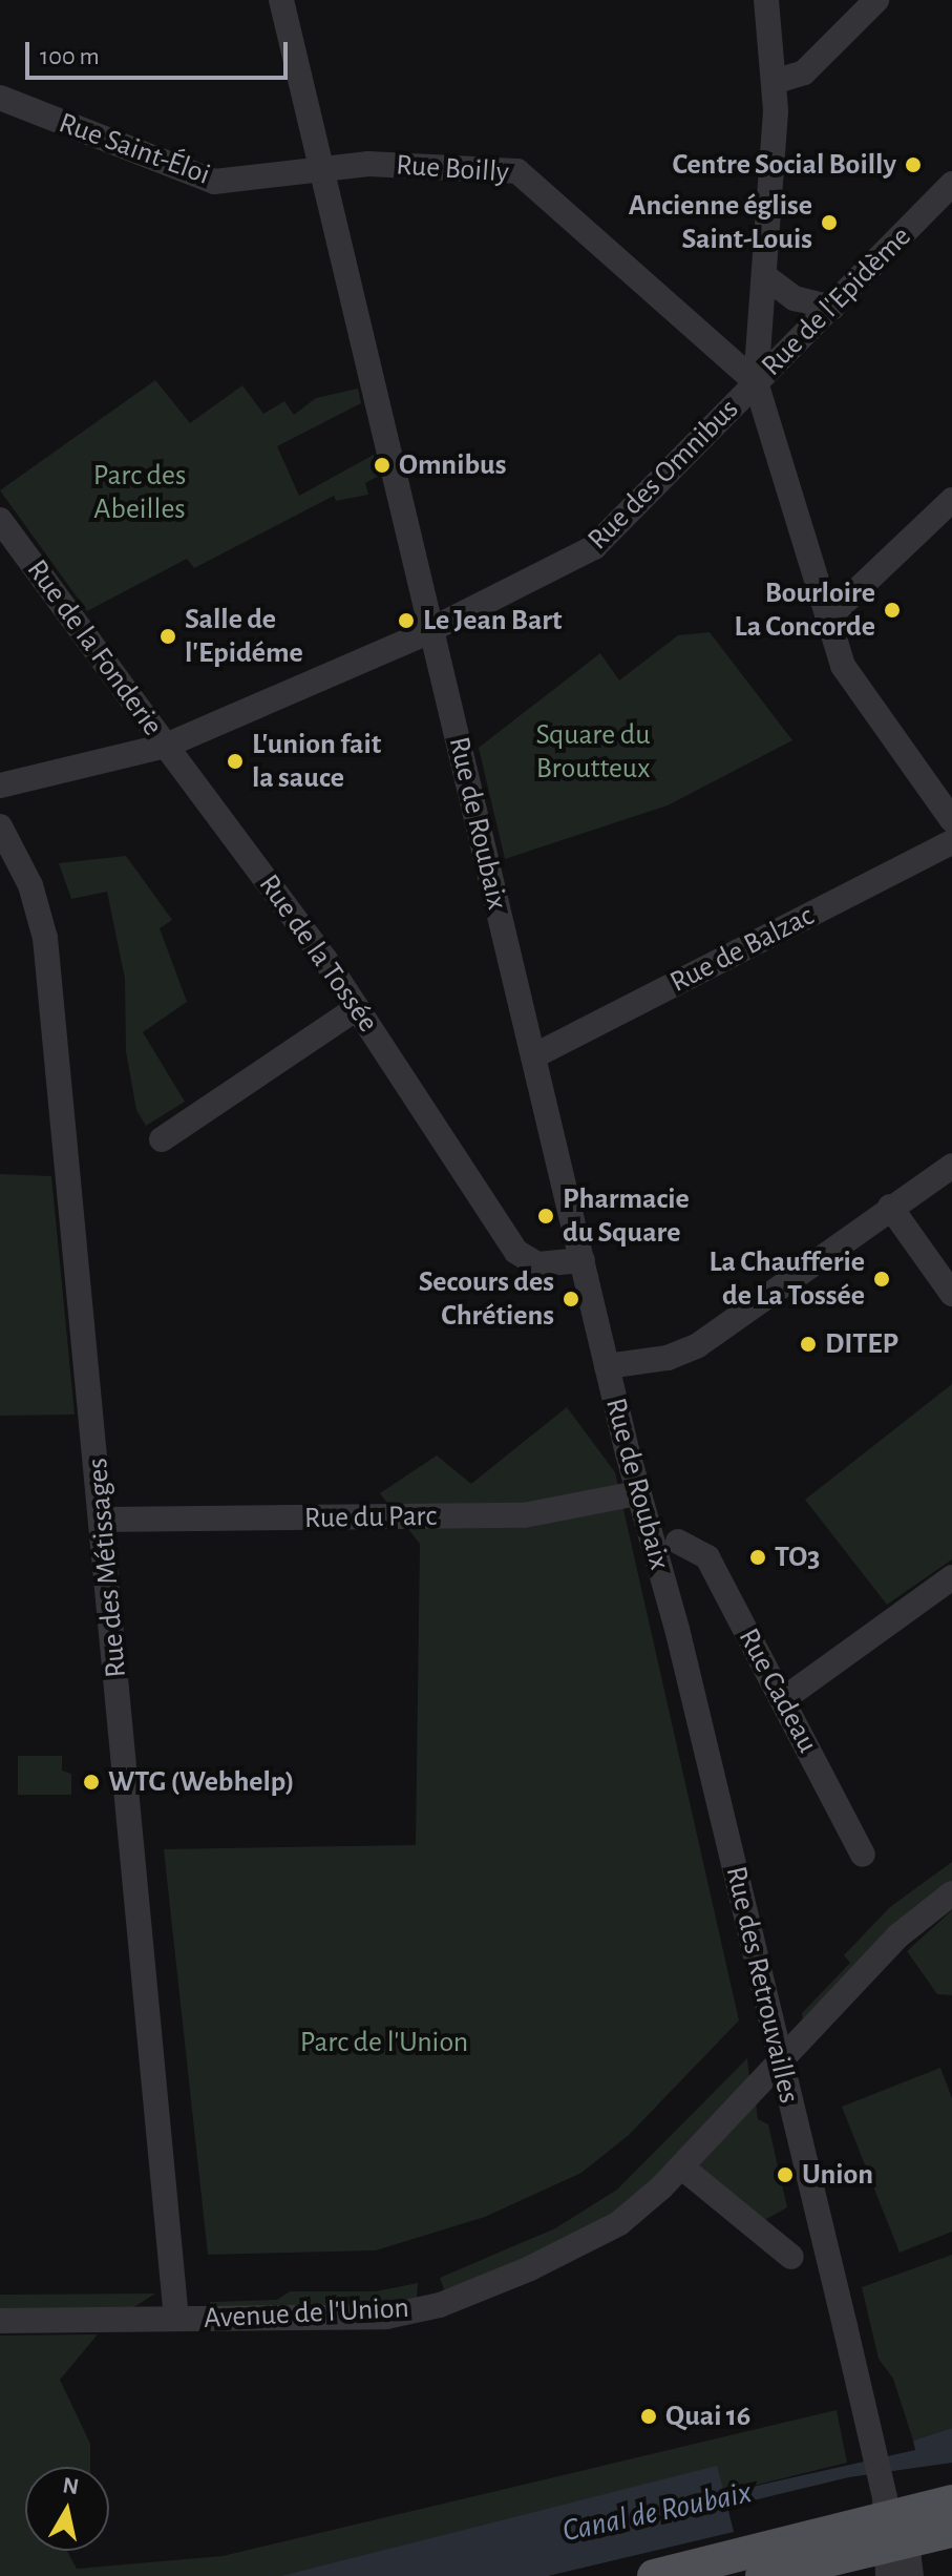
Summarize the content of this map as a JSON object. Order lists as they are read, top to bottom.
{
  "streets": {
    "street": [
      "Rue Saint-Éloi",
      "Rue Boilly",
      "Rue de l'Epidème",
      "Rue des Omnibus",
      "Rue de la Fonderie",
      "Rue de Roubaix",
      "Rue de Balzac",
      "Rue de la Tossée",
      "Rue du Parc",
      "Rue des Métissages",
      "Rue Cadeau",
      "Rue des Retrouvailles",
      "Avenue de l'Union"
    ]
  },
  "crossings": [
    ["Rue Saint-Éloi", "Rue Boilly"],
    ["Rue Saint-Éloi", "Rue de Roubaix"],
    ["Rue Boilly", "Rue de l'Epidème"],
    ["Rue Boilly", "Rue des Omnibus"],
    ["Rue Boilly", "Rue de Roubaix"],
    ["Rue de l'Epidème", "Rue des Omnibus"],
    ["Rue des Omnibus", "Rue de la Fonderie"],
    ["Rue des Omnibus", "Rue de Roubaix"],
    ["Rue de la Fonderie", "Rue de Roubaix"],
    ["Rue de la Fonderie", "Rue de la Tossée"],
    ["Rue de Roubaix", "Rue de Balzac"],
    ["Rue de Roubaix", "Rue de la Tossée"],
    ["Rue de Roubaix", "Rue du Parc"],
    ["Rue de Roubaix", "Rue des Retrouvailles"],
    ["Rue du Parc", "Rue des Métissages"],
    ["Rue des Métissages", "Avenue de l'Union"],
    ["Rue des Retrouvailles", "Avenue de l'Union"]
  ],
  "water": ["Canal de Roubaix"],
  "parks": ["Parc des Abeilles", "Square du Broutteux", "Parc de l'Union"],
  "places": [
    "Centre Social Boilly",
    "Ancienne église Saint-Louis",
    "Omnibus",
    "Bourloire La Concorde",
    "Le Jean Bart",
    "Salle de l'Epidéme",
    "L'union fait la sauce",
    "Pharmacie du Square",
    "La Chaufferie de La Tossée",
    "Secours des Chrétiens",
    "DITEP",
    "TO3",
    "WTG (Webhelp)",
    "Union",
    "Quai 16"
  ],
  "scale_bar": "100 m",
  "north": "top"
}
